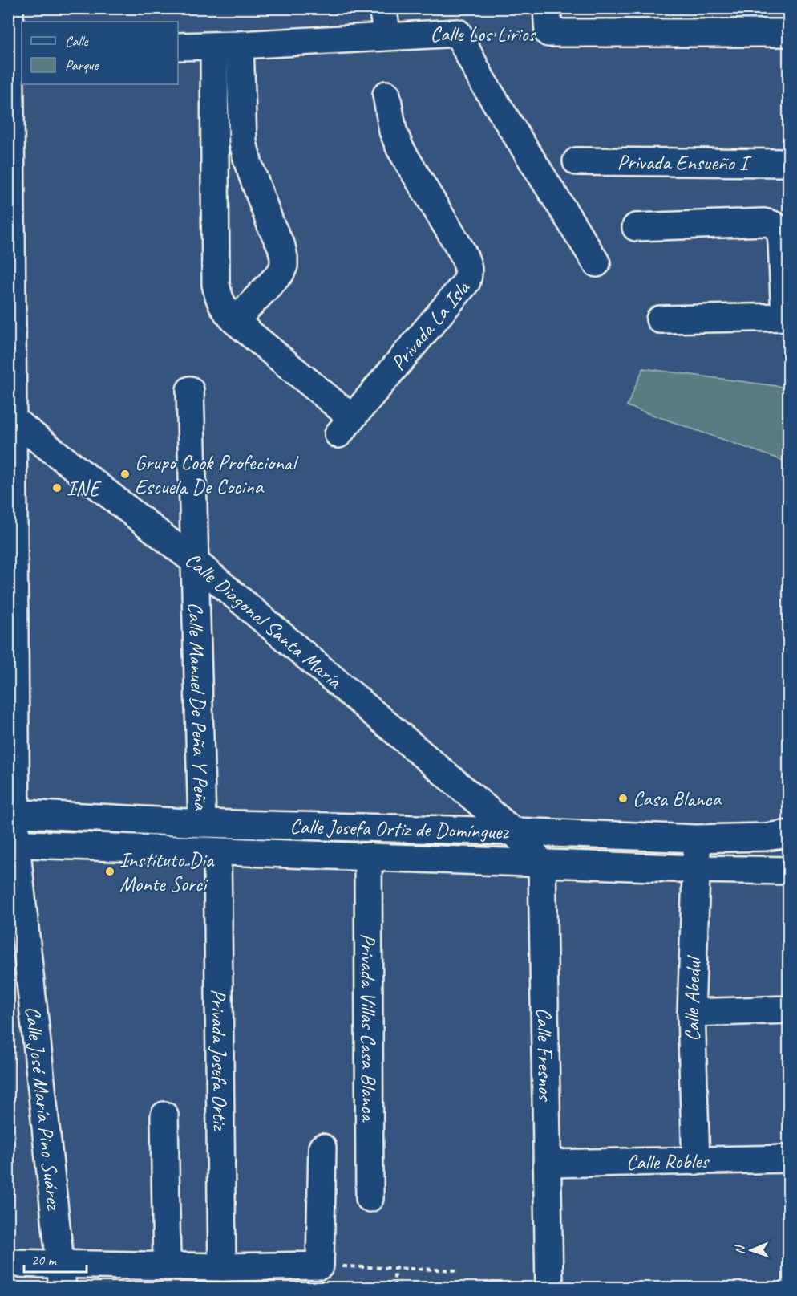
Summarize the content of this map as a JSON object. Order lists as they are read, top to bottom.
{
  "streets": {
    "street": [
      "Calle Los Lirios",
      "Privada Ensueño I",
      "Privada La Isla",
      "Calle Diagonal Santa María",
      "Calle Manuel De Peña Y Peña",
      "Calle Josefa Ortiz de Domínguez",
      "Calle Abedul",
      "Privada Villas Casa Blanca",
      "Calle Fresnos",
      "Privada Josefa Ortiz",
      "Calle José María Pino Suárez",
      "Calle Robles"
    ]
  },
  "crossings": [
    ["Calle Los Lirios", "Privada La Isla"],
    ["Calle Diagonal Santa María", "Calle Manuel De Peña Y Peña"],
    ["Calle Diagonal Santa María", "Calle Josefa Ortiz de Domínguez"],
    ["Calle Diagonal Santa María", "Calle José María Pino Suárez"],
    ["Calle Manuel De Peña Y Peña", "Calle Josefa Ortiz de Domínguez"],
    ["Calle Josefa Ortiz de Domínguez", "Calle Abedul"],
    ["Calle Josefa Ortiz de Domínguez", "Privada Villas Casa Blanca"],
    ["Calle Josefa Ortiz de Domínguez", "Calle Fresnos"],
    ["Calle Josefa Ortiz de Domínguez", "Privada Josefa Ortiz"],
    ["Calle Josefa Ortiz de Domínguez", "Calle José María Pino Suárez"],
    ["Calle Abedul", "Calle Robles"],
    ["Calle Fresnos", "Calle Robles"]
  ],
  "places": [
    "Grupo Cook Profecional Escuela De Cocina",
    "INE",
    "Casa Blanca",
    "Instituto Dia Monte Sorci"
  ],
  "legend": ["Calle", "Parque"],
  "scale_bar": "20 m",
  "north": "left"
}
